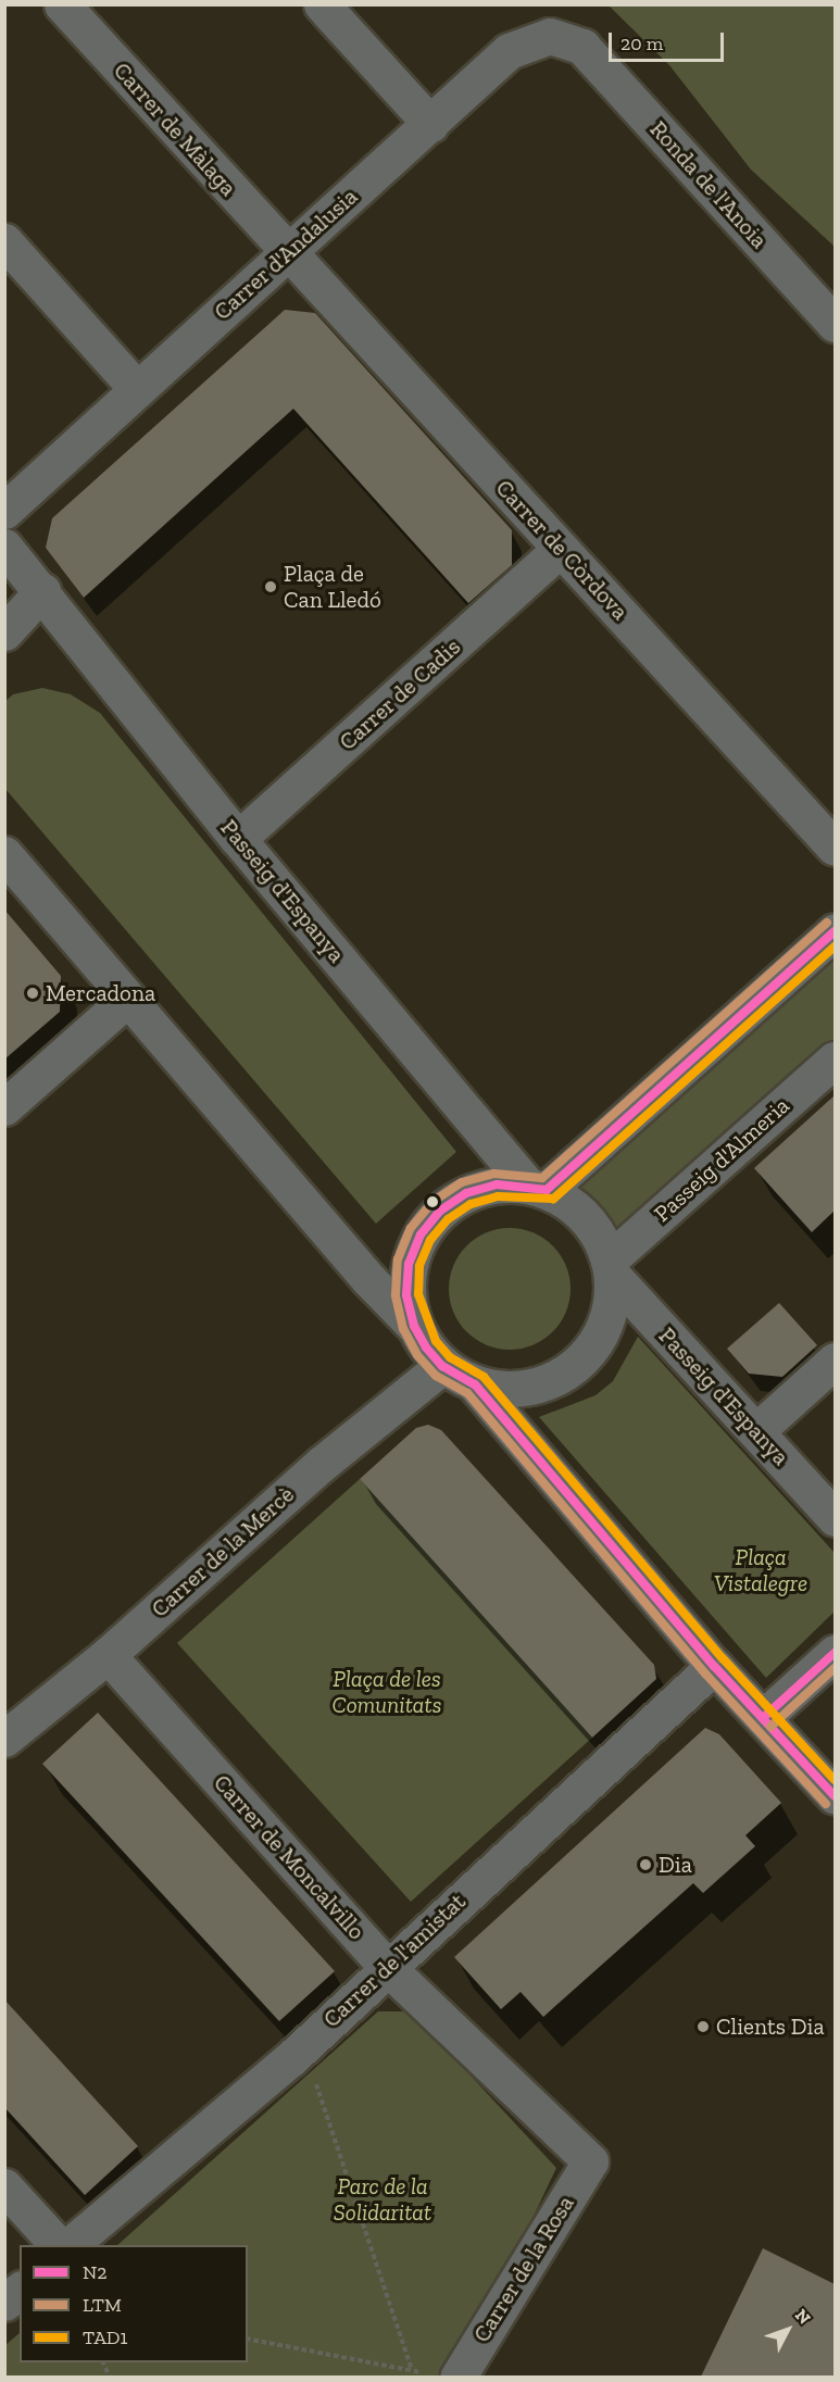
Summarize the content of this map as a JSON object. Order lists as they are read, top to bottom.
{
  "streets": {
    "street": [
      "Carrer de Màlaga",
      "Ronda de l'Anoia",
      "Carrer d'Andalusia",
      "Carrer de Còrdova",
      "Carrer de Cadis",
      "Passeig d'Espanya",
      "Passeig d'Almeria",
      "Carrer de la Mercè",
      "Carrer de Moncalvillo",
      "Carrer de l'amistat",
      "Carrer de la Rosa"
    ]
  },
  "crossings": [
    ["Carrer de Màlaga", "Carrer d'Andalusia"],
    ["Carrer de Màlaga", "Carrer de Còrdova"],
    ["Ronda de l'Anoia", "Carrer d'Andalusia"],
    ["Carrer d'Andalusia", "Carrer de Còrdova"],
    ["Carrer de Còrdova", "Carrer de Cadis"],
    ["Carrer de Cadis", "Passeig d'Espanya"],
    ["Passeig d'Espanya", "Passeig d'Almeria"],
    ["Passeig d'Espanya", "Carrer de la Mercè"],
    ["Passeig d'Espanya", "Carrer de l'amistat"],
    ["Passeig d'Almeria", "Carrer de la Mercè"],
    ["Carrer de la Mercè", "Carrer de Moncalvillo"],
    ["Carrer de Moncalvillo", "Carrer de l'amistat"],
    ["Carrer de Moncalvillo", "Carrer de la Rosa"]
  ],
  "parks": ["Plaça Vistalegre", "Plaça de les Comunitats", "Parc de la Solidaritat"],
  "places": [
    "Plaça de Can Lledó",
    "Mercadona",
    "Dia",
    "Clients Dia"
  ],
  "lines": ["transit line LTM", "transit line N2", "transit line TAD1"],
  "legend": ["N2", "LTM", "TAD1"],
  "scale_bar": "20 m",
  "north": "top right"
}
